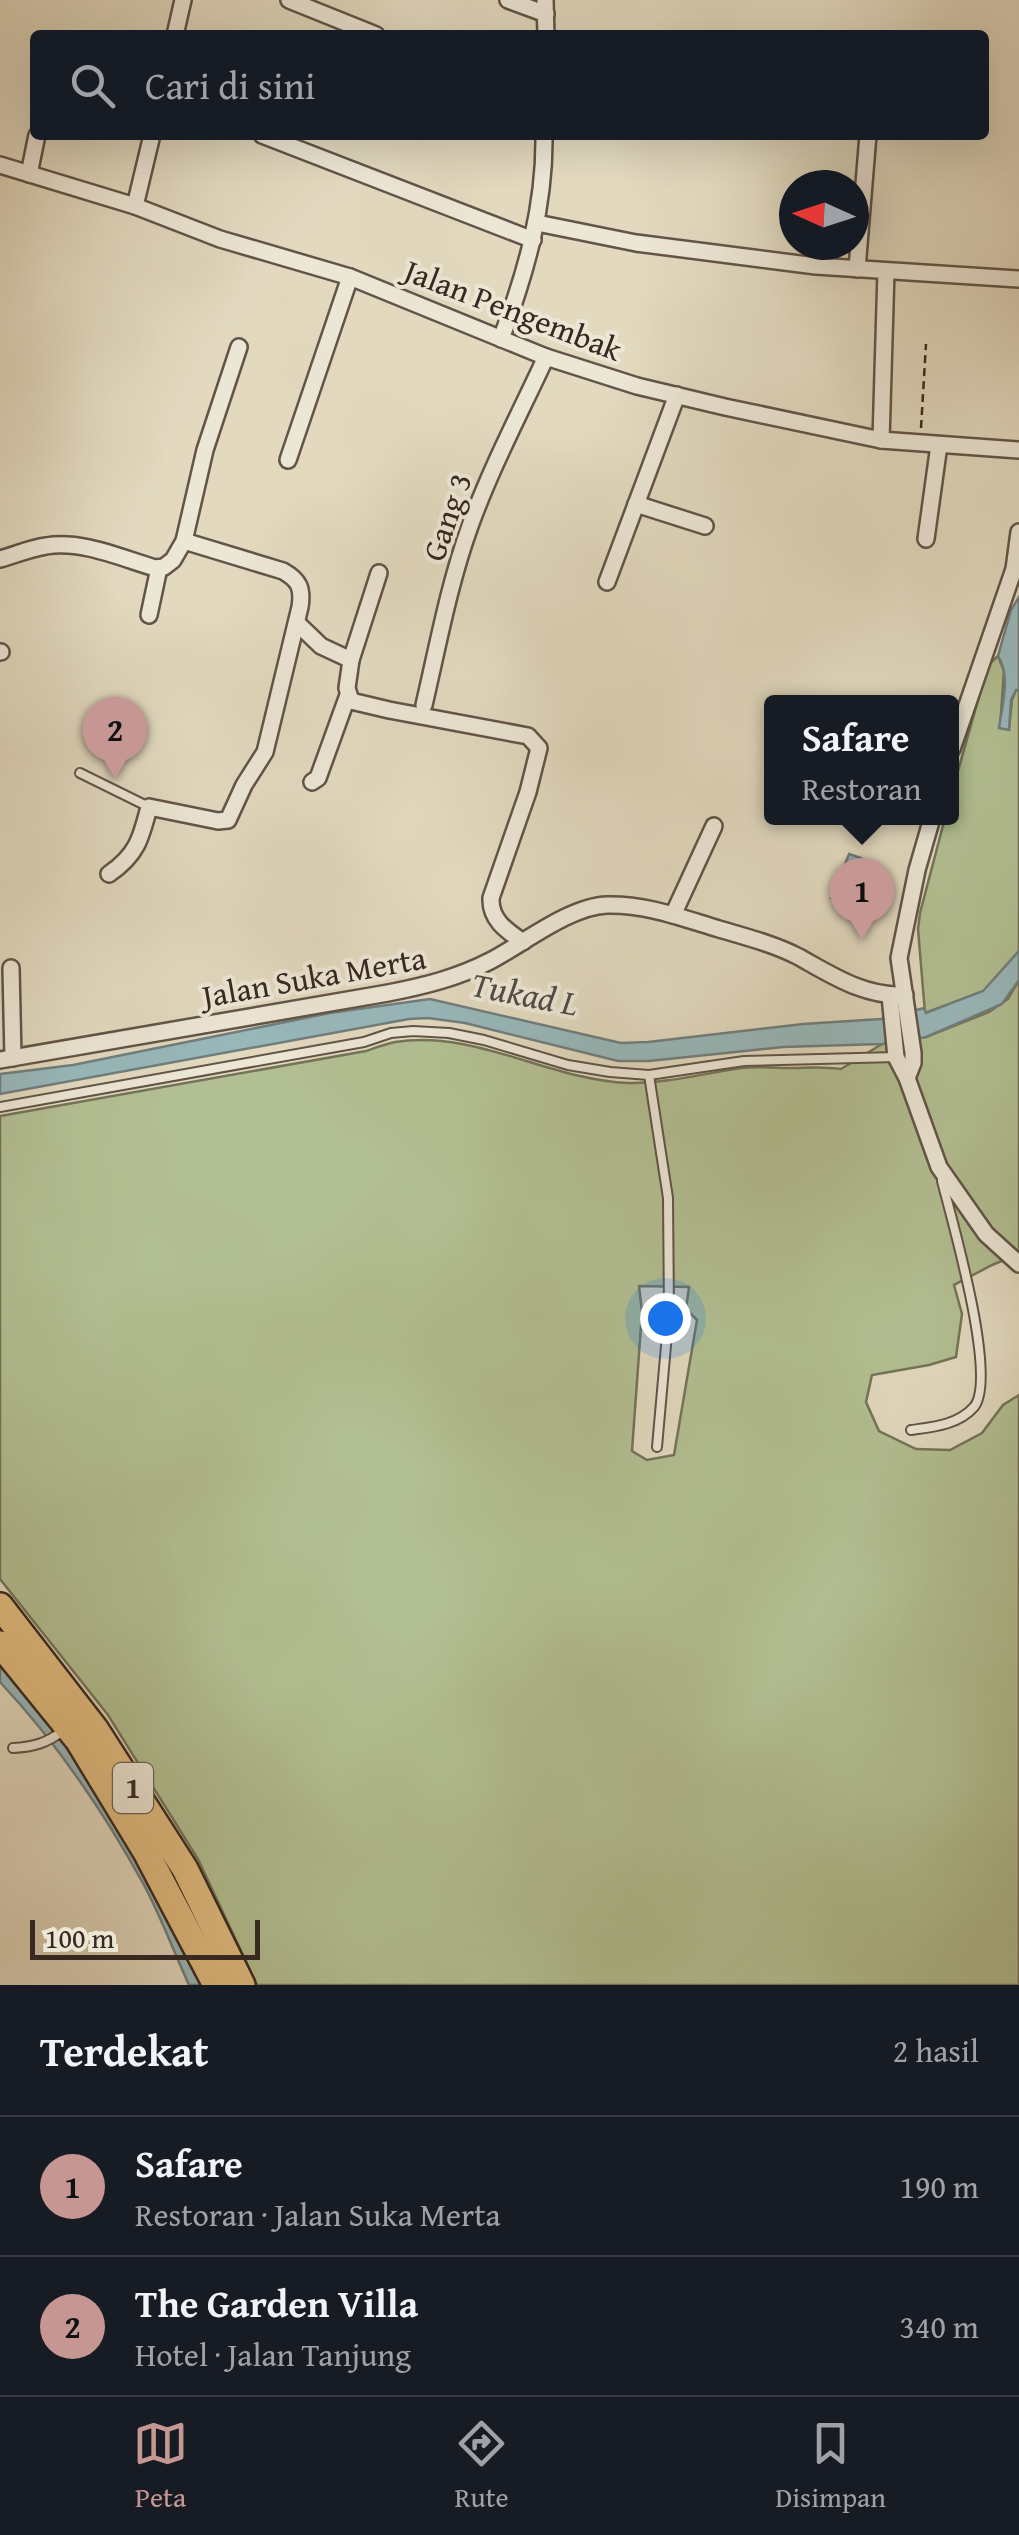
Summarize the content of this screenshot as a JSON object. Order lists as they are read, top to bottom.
{
  "streets": {
    "highway": ["1"],
    "street": ["Jalan Pengembak", "Gang 3", "Jalan Suka Merta"]
  },
  "crossings": [
    ["Jalan Pengembak", "Gang 3"]
  ],
  "water": ["Tukad L"],
  "scale_bar": "100 m",
  "north": "left",
  "page": {
    "search": "Cari di sini",
    "popup": ["Safare", "Restoran"],
    "pins": ["2", "1"],
    "scale": "100 m",
    "heading": ["Terdekat", "2 hasil"],
    "list": [
      {
        "mark": "1",
        "name": "Safare",
        "note": "Restoran · Jalan Suka Merta",
        "value": "190 m"
      },
      {
        "mark": "2",
        "name": "The Garden Villa",
        "note": "Hotel · Jalan Tanjung",
        "value": "340 m"
      }
    ],
    "nav": ["Peta", "Rute", "Disimpan"]
  }
}
